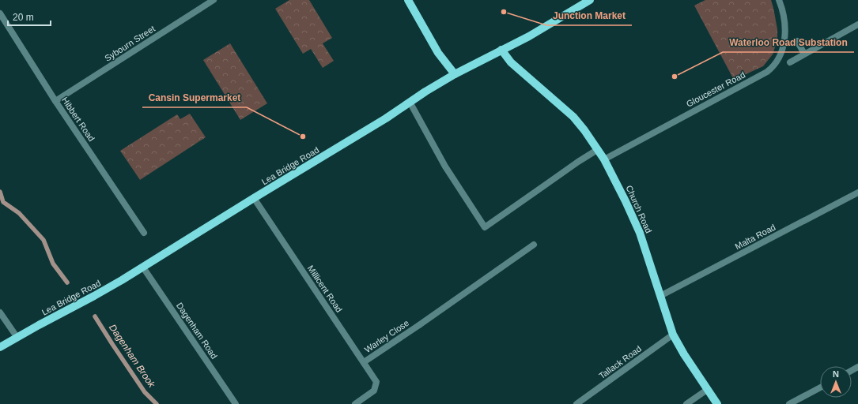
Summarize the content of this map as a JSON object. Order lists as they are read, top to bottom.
{
  "streets": {
    "main road": ["Lea Bridge Road", "Church Road"],
    "street": [
      "Sybourn Street",
      "Gloucester Road",
      "Hibbert Road",
      "Malta Road",
      "Millicent Road",
      "Dagenham Road",
      "Warley Close",
      "Tallack Road"
    ]
  },
  "crossings": [
    ["Sybourn Street", "Hibbert Road"],
    ["Gloucester Road", "Church Road"],
    ["Lea Bridge Road", "Church Road"],
    ["Lea Bridge Road", "Millicent Road"],
    ["Lea Bridge Road", "Dagenham Road"],
    ["Church Road", "Malta Road"],
    ["Church Road", "Tallack Road"],
    ["Millicent Road", "Warley Close"]
  ],
  "water": ["Dagenham Brook"],
  "places": ["Junction Market", "Waterloo Road Substation", "Cansin Supermarket"],
  "scale_bar": "20 m",
  "north": "top"
}
